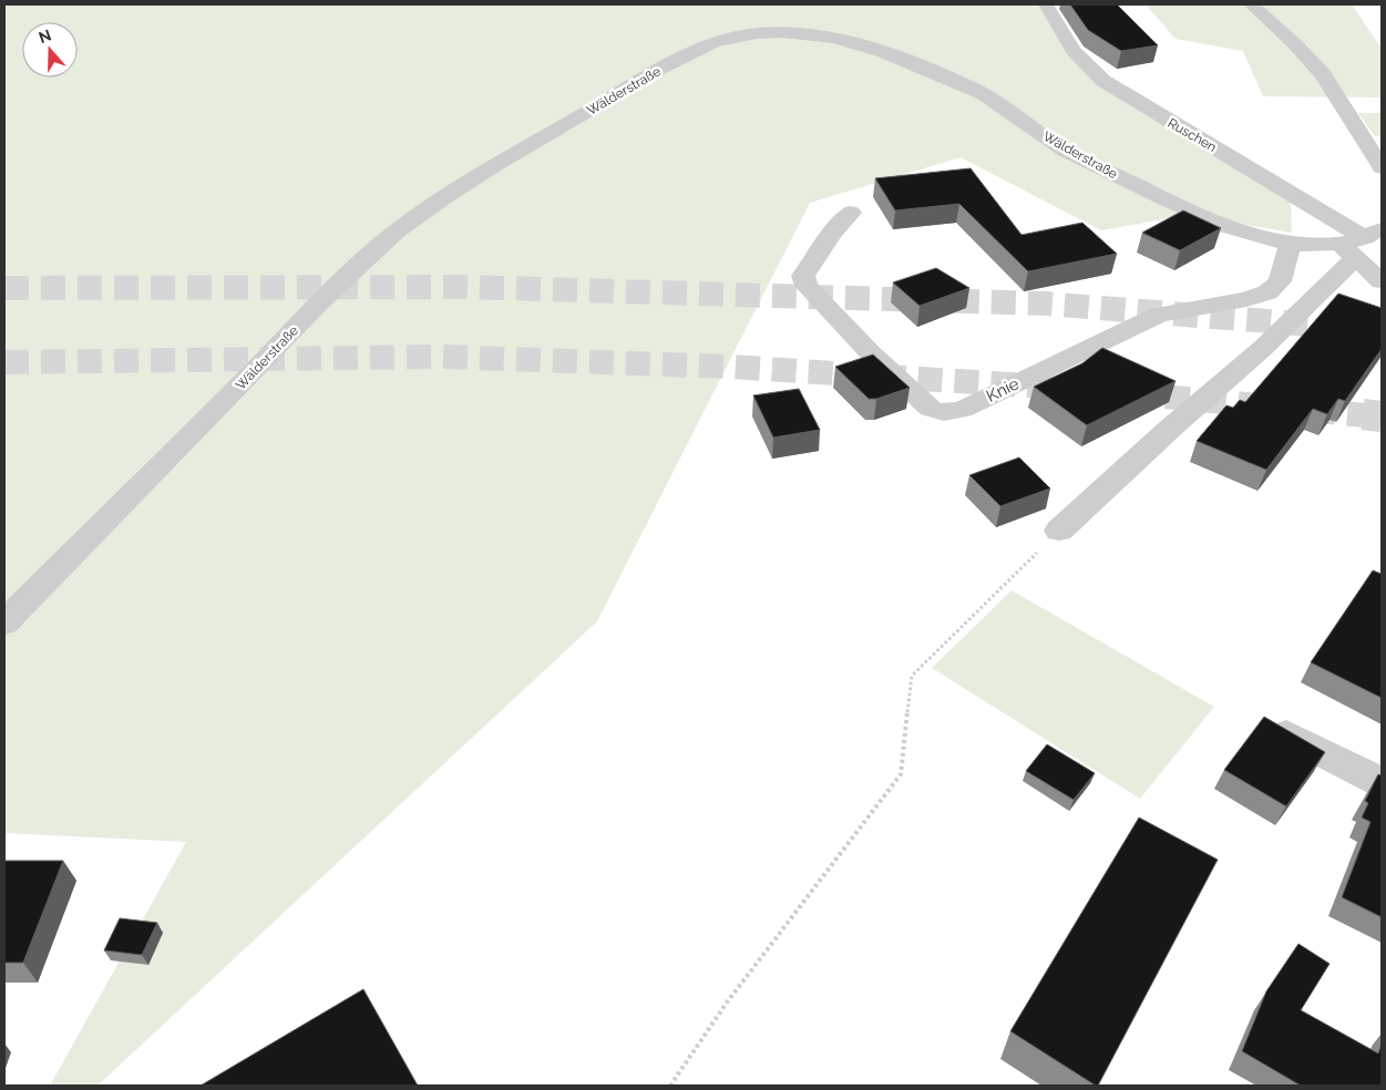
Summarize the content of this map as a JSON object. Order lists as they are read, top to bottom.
{
  "streets": {
    "street": ["Wälderstraße", "Ruschen", "Knie"]
  },
  "crossings": [
    ["Wälderstraße", "Ruschen"],
    ["Wälderstraße", "Knie"]
  ],
  "north": "top"
}
